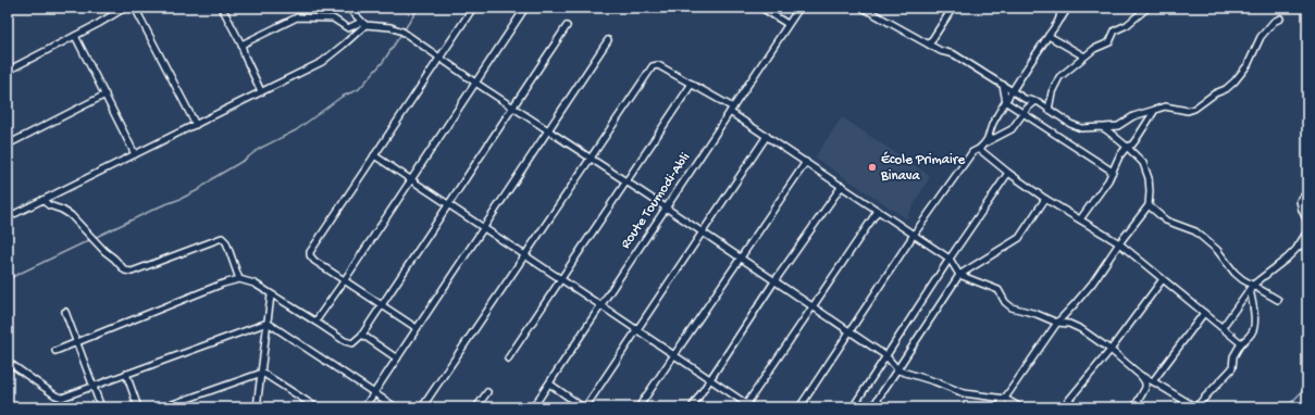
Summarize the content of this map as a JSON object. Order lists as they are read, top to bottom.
{
  "streets": {
    "street": ["Route Toumodi-Abli"]
  },
  "places": ["École Primaire Binava"]
}
